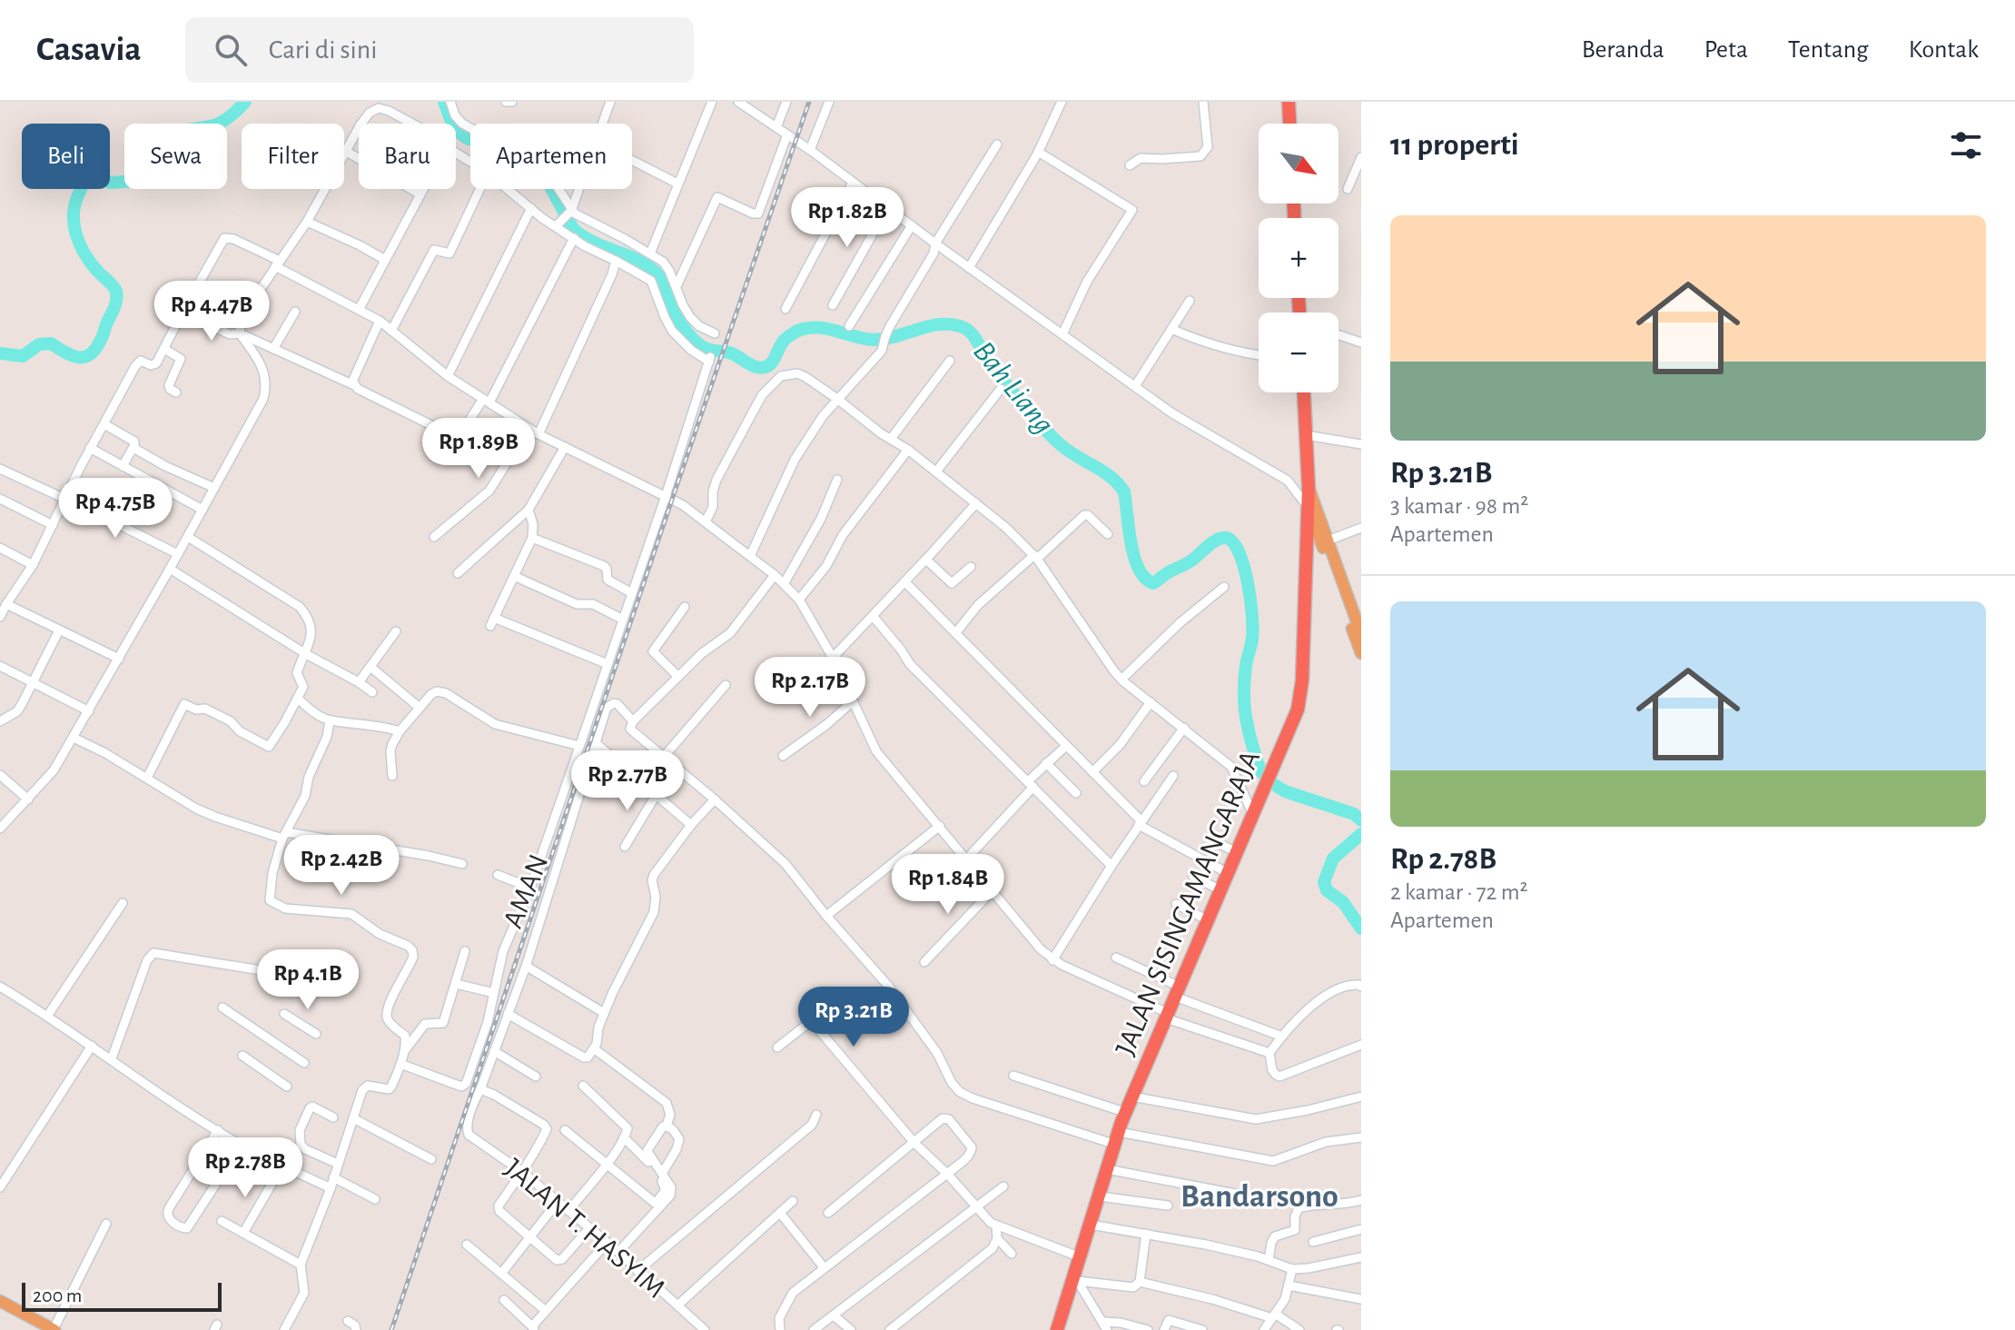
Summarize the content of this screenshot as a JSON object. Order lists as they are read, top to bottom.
{
  "streets": {
    "highway": ["JALAN SISINGAMANGARAJA"],
    "street": ["AMAN", "JALAN T. HASYIM"]
  },
  "districts": ["Bandarsono"],
  "water": ["Bah Liang"],
  "scale_bar": "200 m",
  "north": "bottom right",
  "page": {
    "header": "Casavia",
    "search": "Cari di sini",
    "nav": [
      "Beranda",
      "Peta",
      "Tentang",
      "Kontak"
    ],
    "heading": "11 properti",
    "map_buttons": ["+", "−"],
    "chip": [
      "Beli",
      "Sewa",
      "Filter",
      "Baru",
      "Apartemen"
    ],
    "price": [
      "Rp 1.82B",
      "Rp 4.47B",
      "Rp 1.89B",
      "Rp 4.75B",
      "Rp 2.17B",
      "Rp 2.77B",
      "Rp 2.42B",
      "Rp 1.84B",
      "Rp 4.1B",
      "Rp 3.21B",
      "Rp 2.78B"
    ],
    "list": [
      {
        "name": "Rp 3.21B",
        "note": "3 kamar · 98 m² · Apartemen"
      },
      {
        "name": "Rp 2.78B",
        "note": "2 kamar · 72 m² · Apartemen"
      }
    ],
    "scale": "200 m"
  }
}
